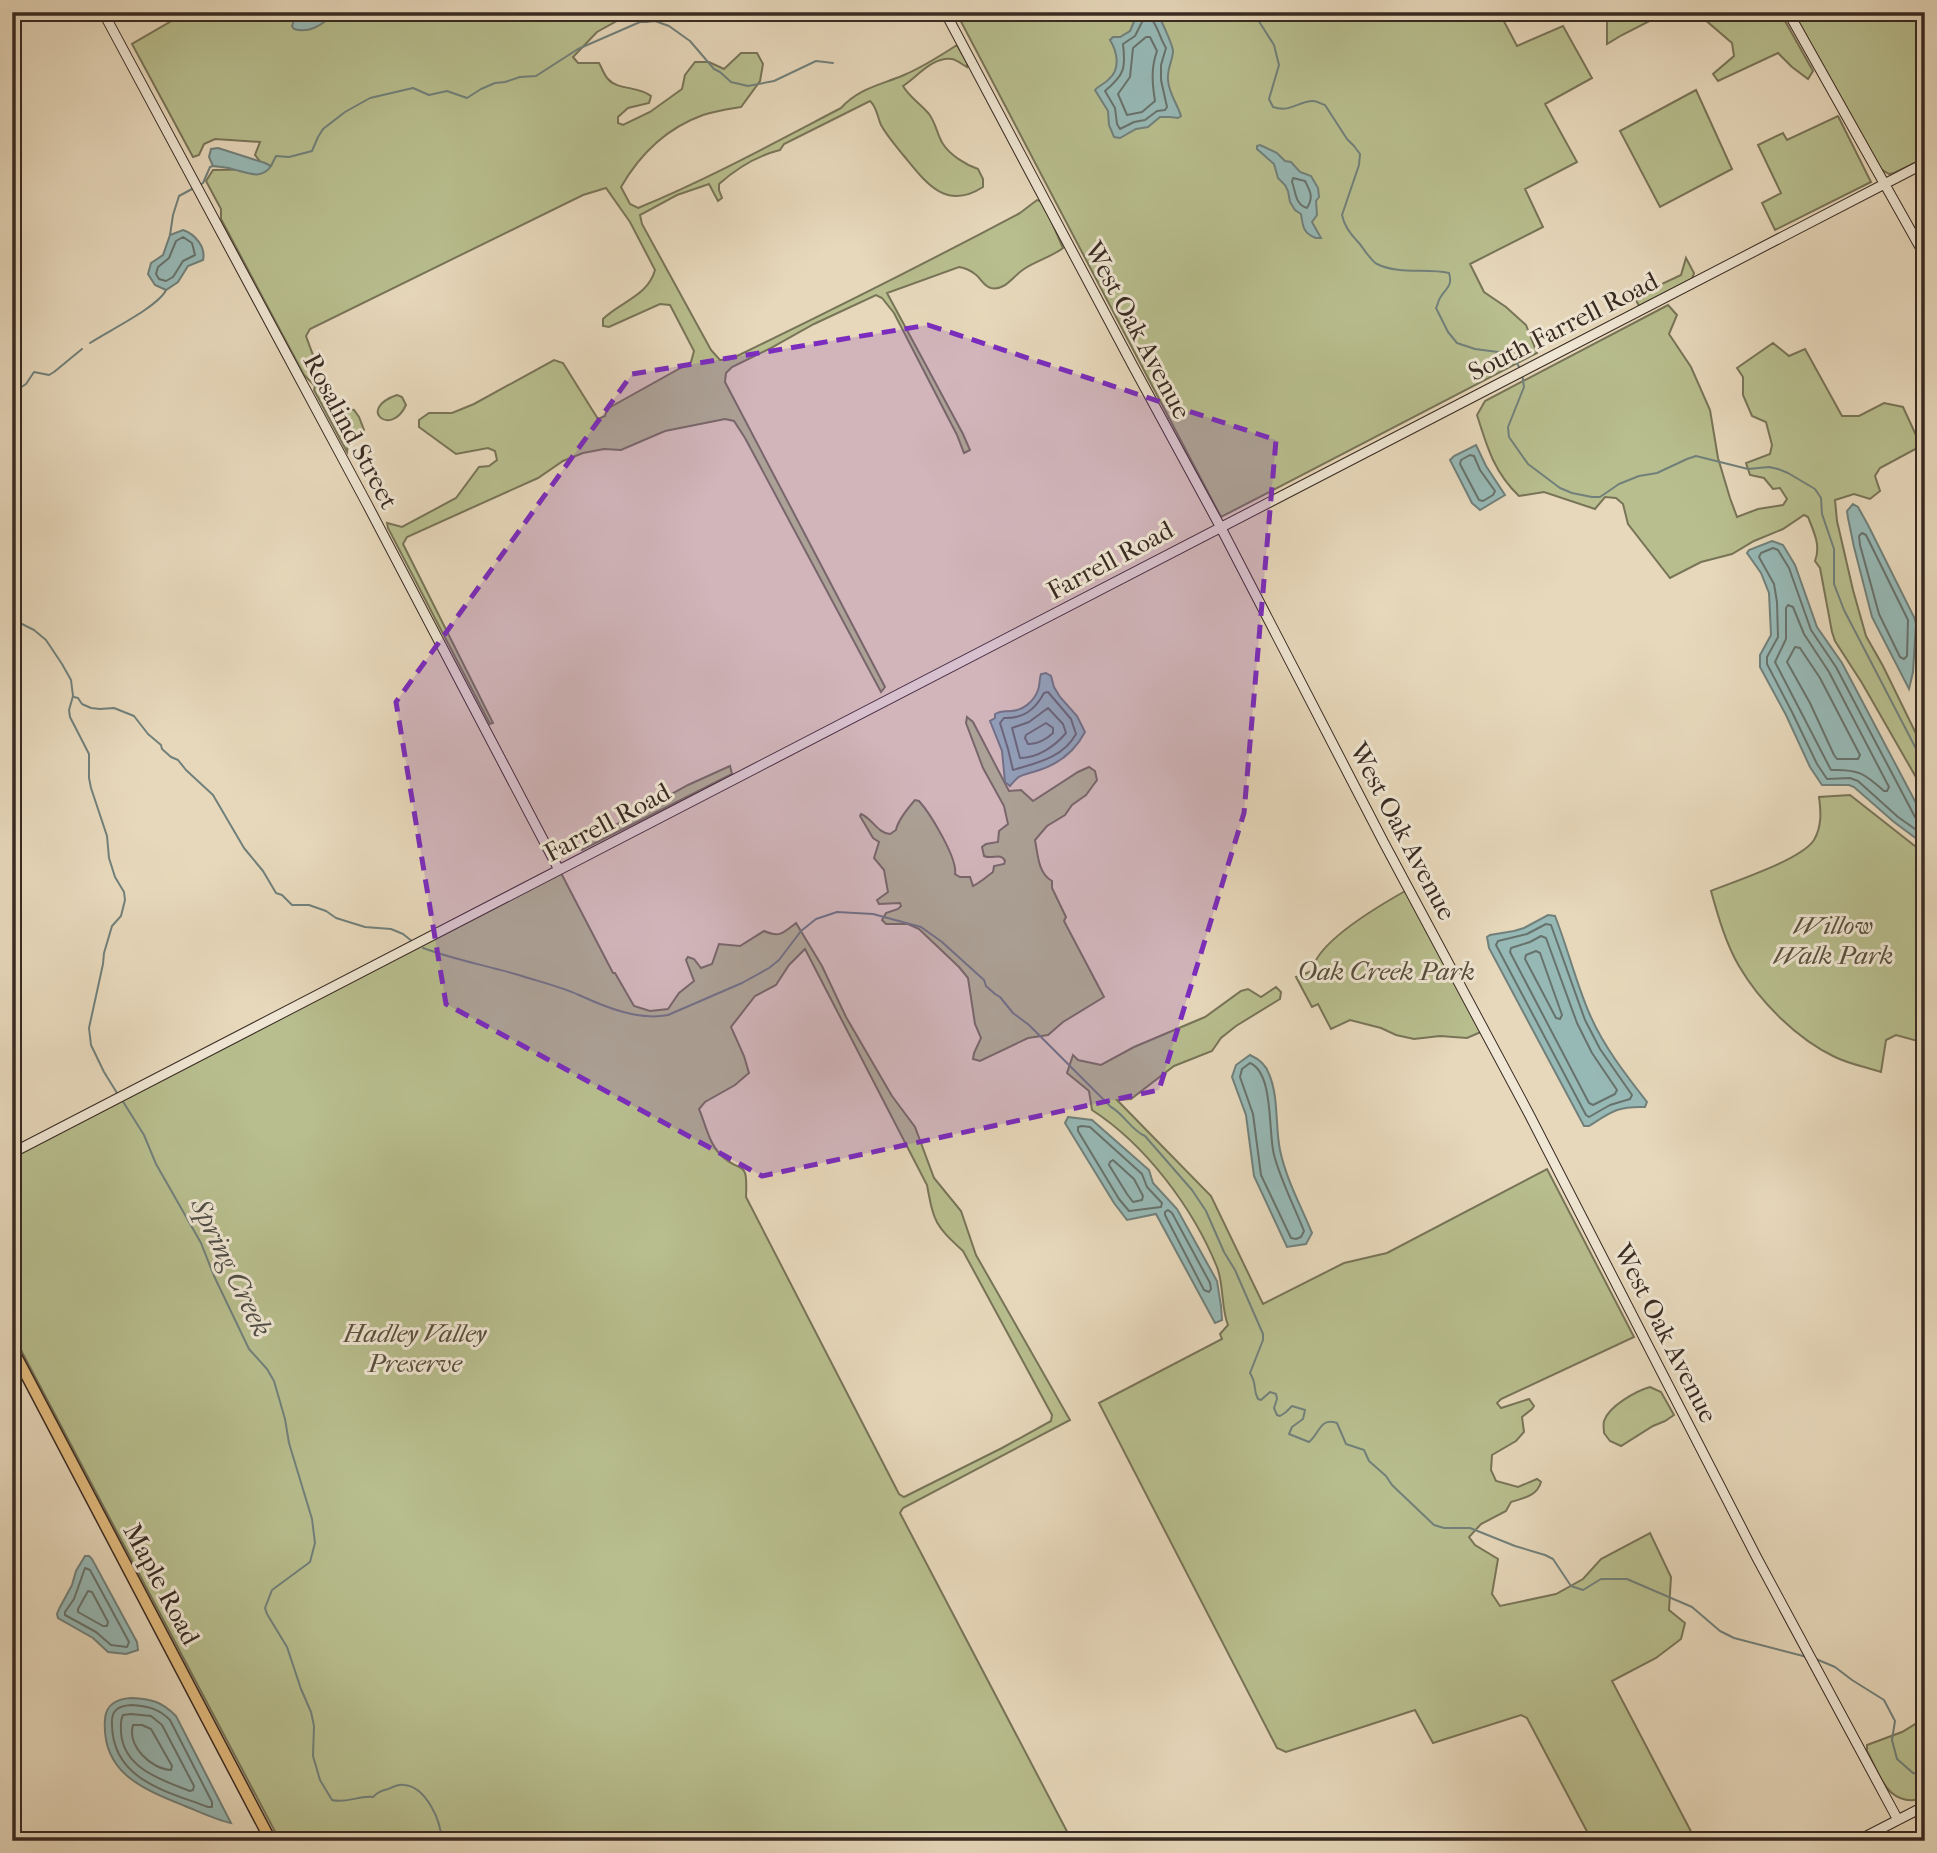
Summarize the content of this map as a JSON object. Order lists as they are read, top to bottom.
{
  "streets": {
    "main road": ["Maple Road"],
    "street": [
      "South Farrell Road",
      "West Oak Avenue",
      "Rosalind Street",
      "Farrell Road"
    ]
  },
  "crossings": [
    ["South Farrell Road", "West Oak Avenue"],
    ["South Farrell Road", "Farrell Road"],
    ["West Oak Avenue", "Farrell Road"],
    ["Rosalind Street", "Farrell Road"]
  ],
  "water": ["Spring Creek"],
  "parks": ["Willow Walk Park", "Oak Creek Park", "Hadley Valley Preserve"]
}
